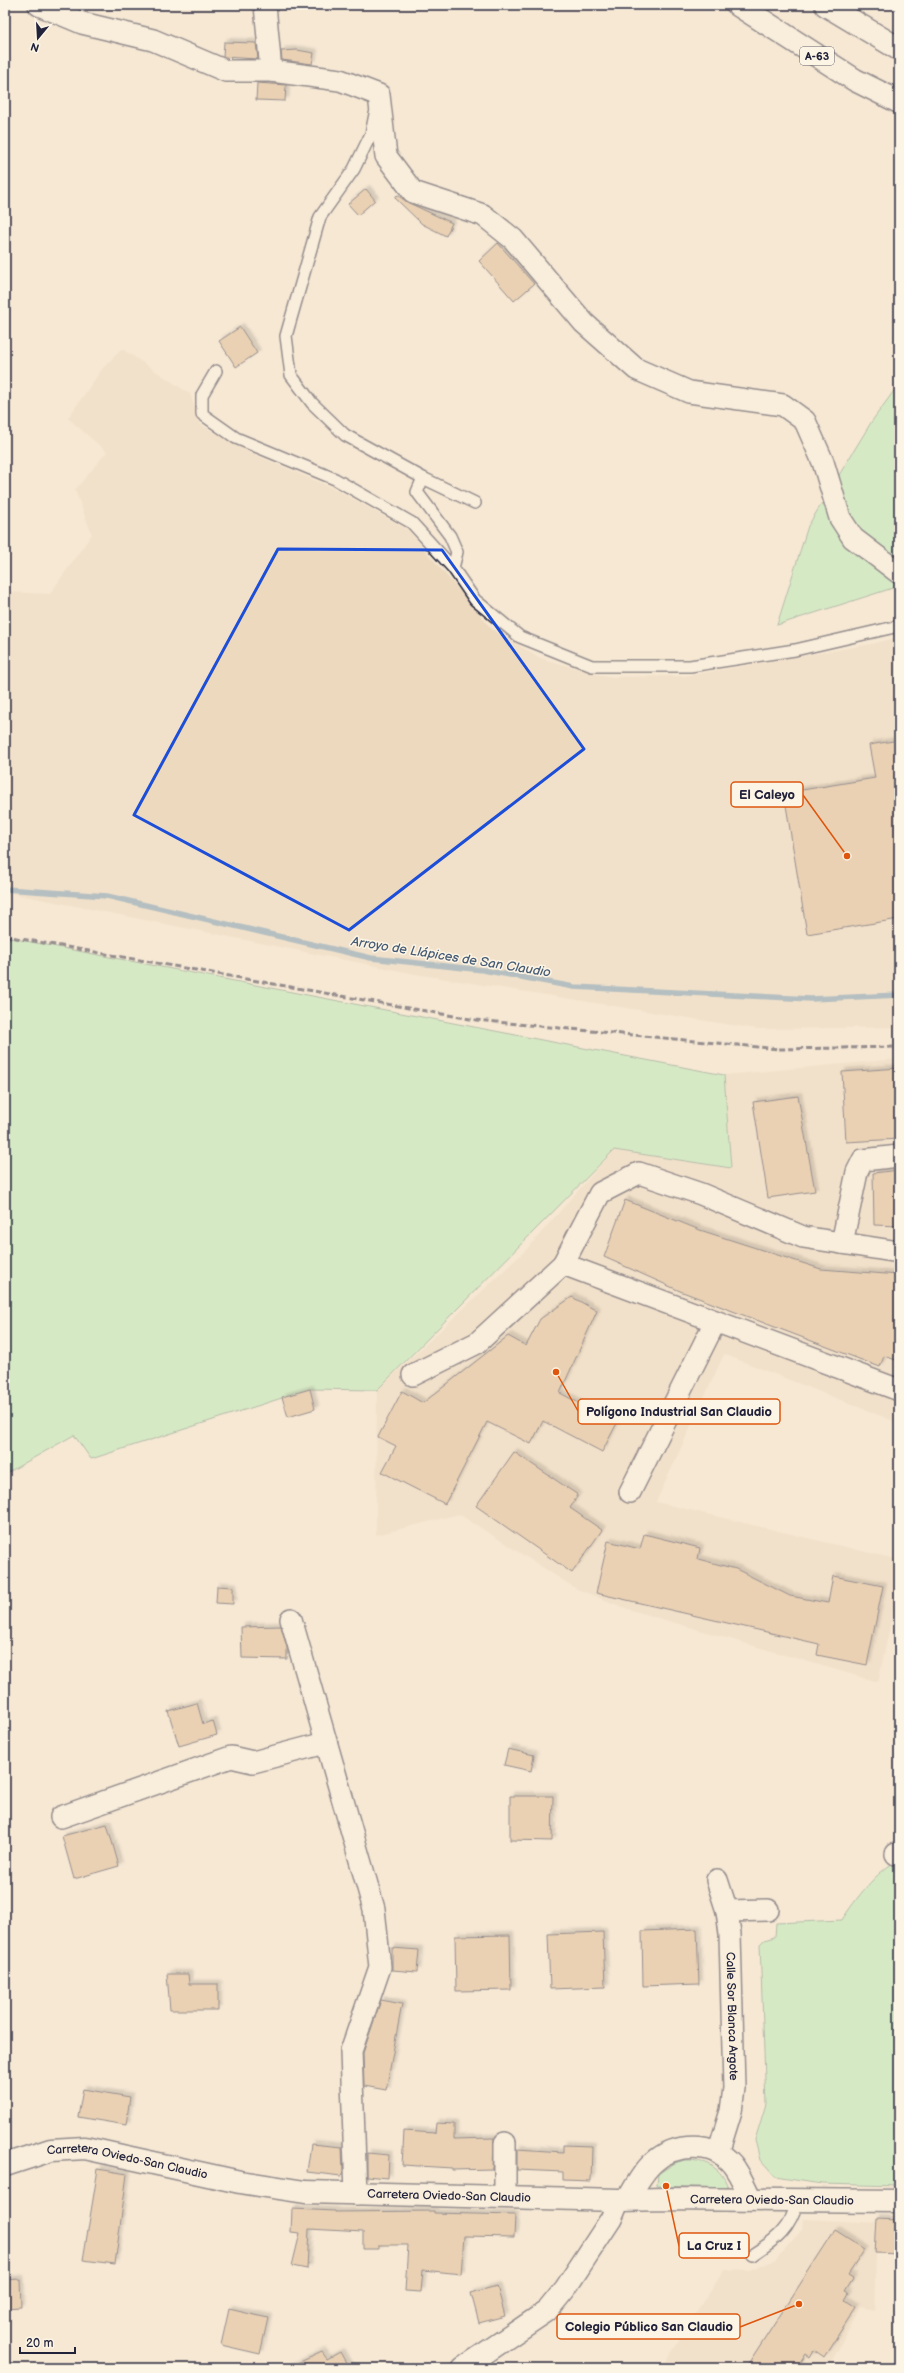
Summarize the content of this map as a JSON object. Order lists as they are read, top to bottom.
{
  "streets": {
    "main road": ["A-63", "Carretera Oviedo-San Claudio"],
    "street": ["Calle Sor Blanca Argote"]
  },
  "water": ["Arroyo de Llápices de San Claudio"],
  "places": [
    "El Caleyo",
    "Polígono Industrial San Claudio",
    "La Cruz I",
    "Colegio Público San Claudio"
  ],
  "scale_bar": "20 m",
  "north": "bottom"
}
